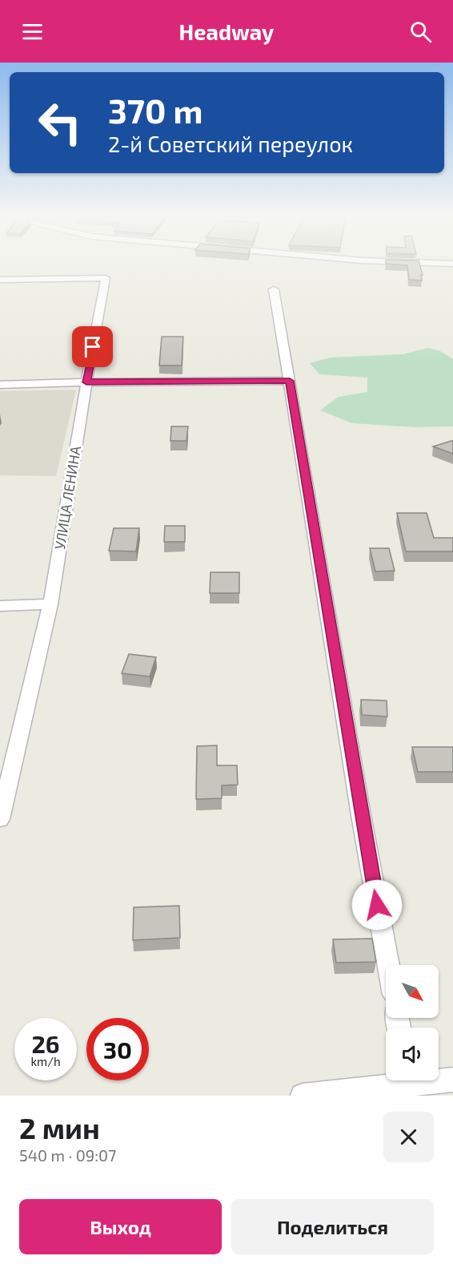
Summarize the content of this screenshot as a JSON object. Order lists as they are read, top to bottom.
{
  "streets": {
    "street": ["УЛИЦА ЛЕНИНА"]
  },
  "north": "bottom right",
  "page": {
    "header": "Headway",
    "turn": ["370 m", "2-й Советский переулок"],
    "speed": "26 km/h",
    "limit": "30",
    "heading": ["2 мин", "540 m · 09:07"],
    "buttons": ["Выход", "Поделиться"]
  }
}
